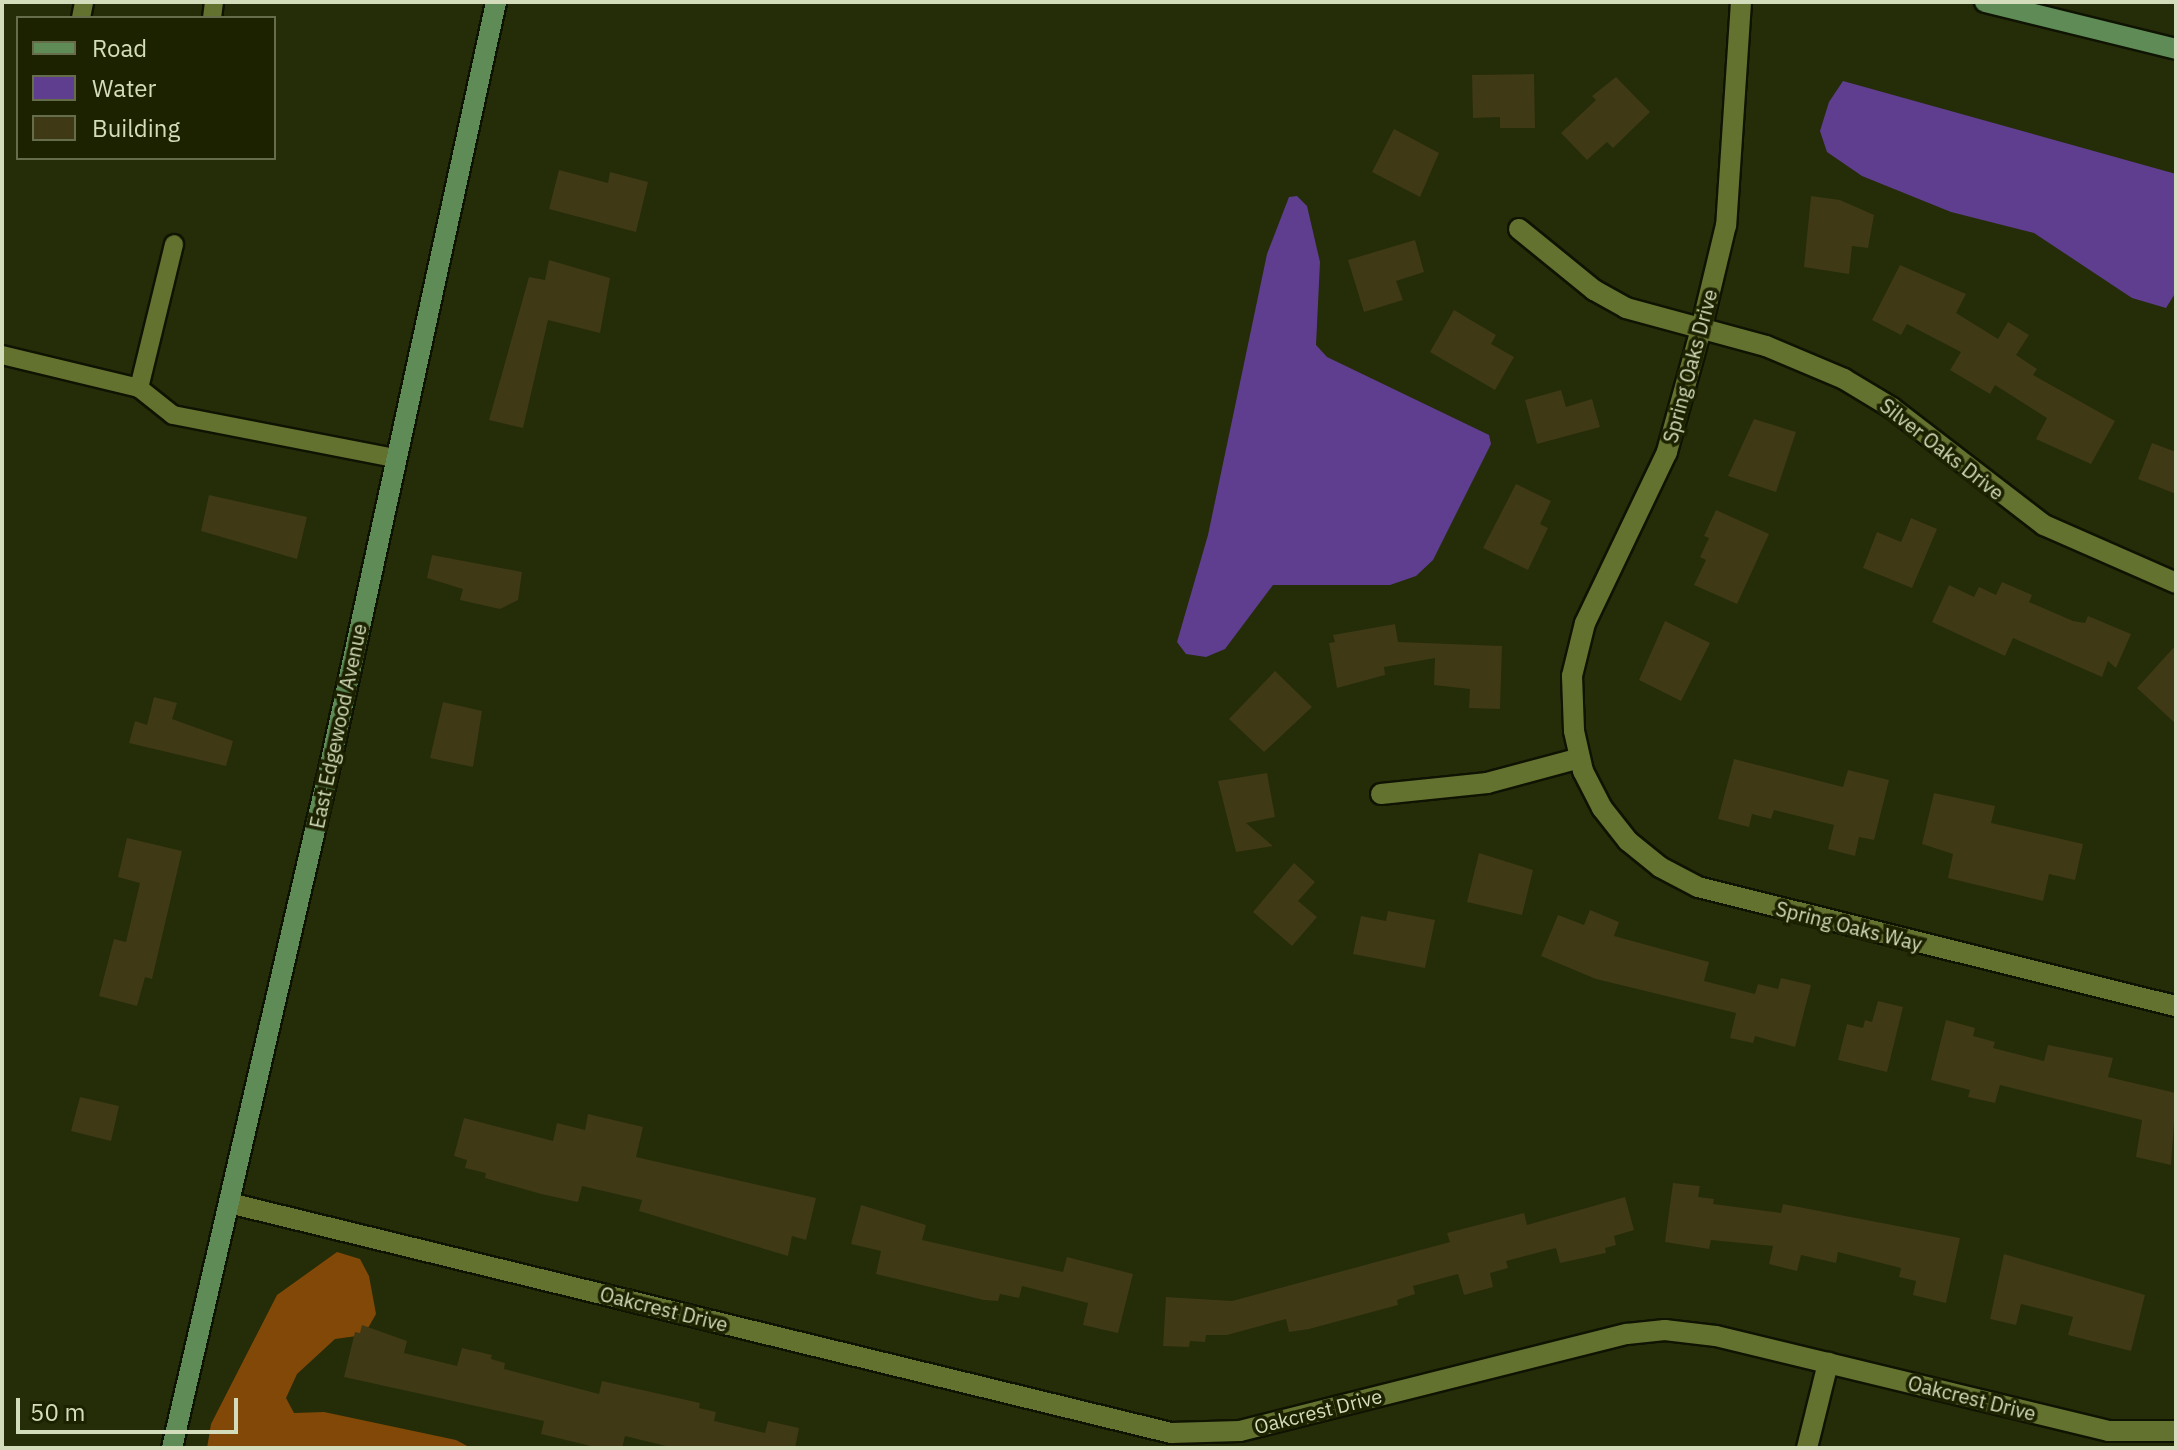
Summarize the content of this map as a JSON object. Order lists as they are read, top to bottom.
{
  "streets": {
    "main road": ["East Edgewood Avenue"],
    "street": [
      "Spring Oaks Drive",
      "Silver Oaks Drive",
      "Spring Oaks Way",
      "Oakcrest Drive"
    ]
  },
  "crossings": [
    ["Spring Oaks Drive", "Silver Oaks Drive"],
    ["Spring Oaks Drive", "Spring Oaks Way"],
    ["East Edgewood Avenue", "Oakcrest Drive"]
  ],
  "legend": ["Road", "Water", "Building"],
  "scale_bar": "50 m"
}
